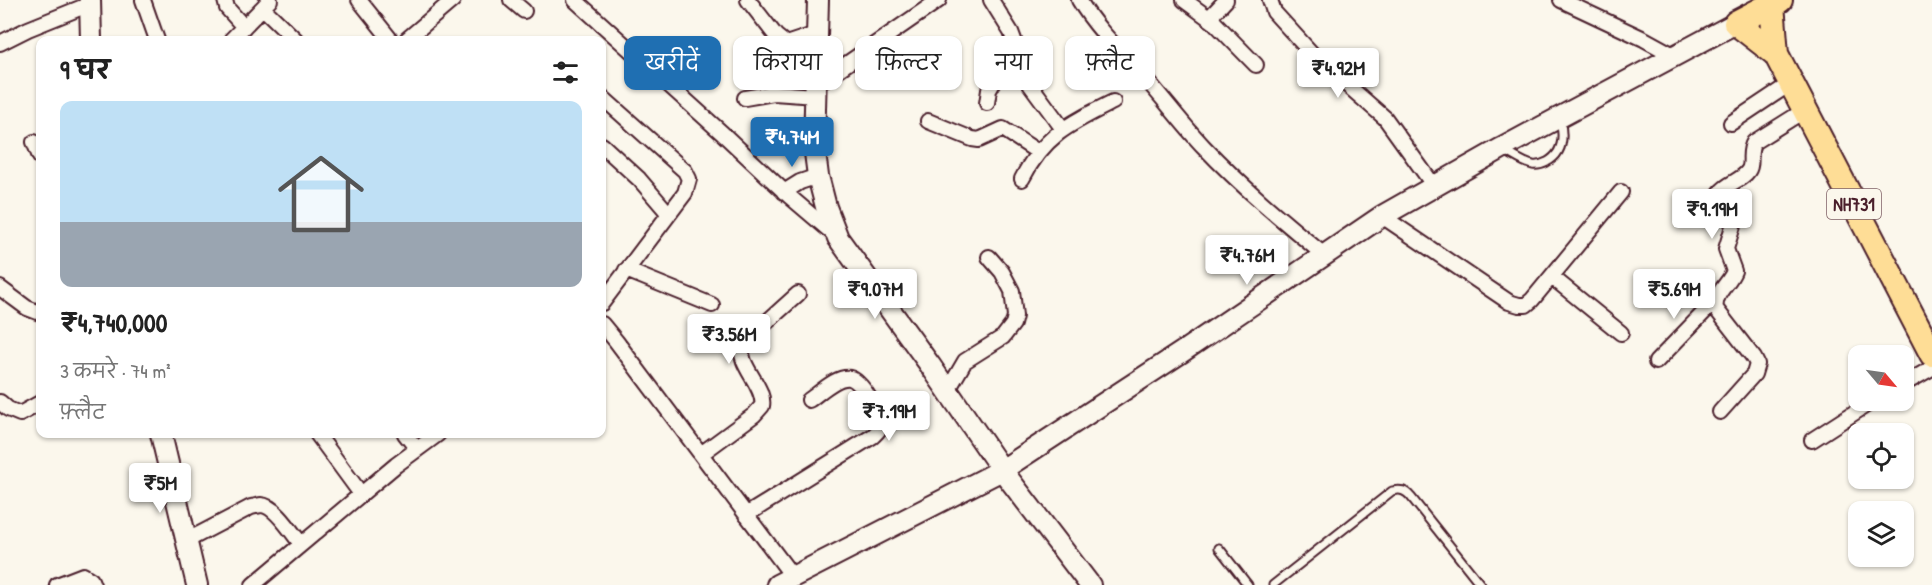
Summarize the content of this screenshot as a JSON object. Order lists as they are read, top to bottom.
{
  "streets": {
    "highway": ["NH731"]
  },
  "north": "bottom right",
  "page": {
    "chip": [
      "खरीदें",
      "किराया",
      "फ़िल्टर",
      "नया",
      "फ़्लैट"
    ],
    "heading": "9 घर",
    "price": [
      "₹4.92M",
      "₹4.74M",
      "₹9.19M",
      "₹4.76M",
      "₹9.07M",
      "₹5.69M",
      "₹3.56M",
      "₹7.19M",
      "₹5M"
    ],
    "list": [
      {
        "name": "₹4,740,000",
        "note": "3 कमरे · 74 m² · फ़्लैट"
      }
    ]
  }
}
